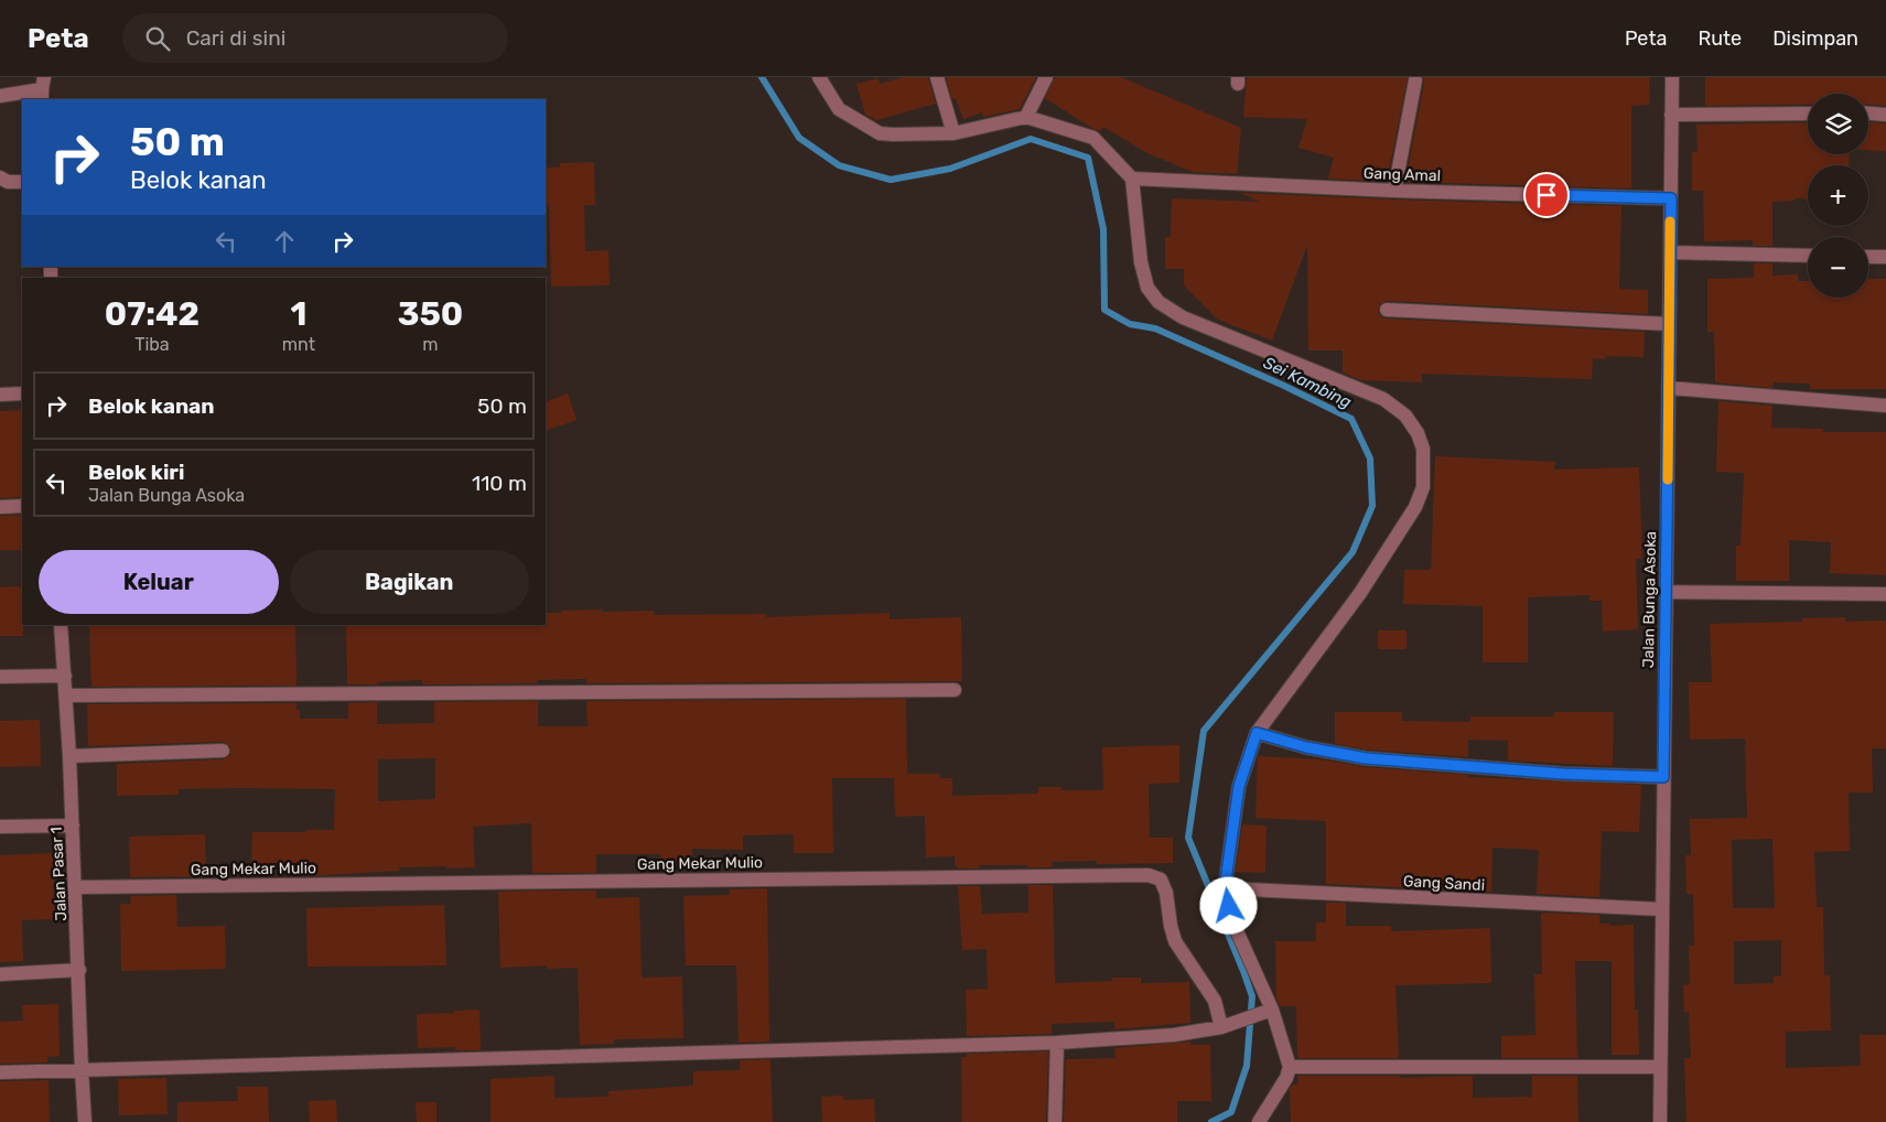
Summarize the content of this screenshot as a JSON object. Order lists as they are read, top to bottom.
{
  "streets": {
    "street": [
      "Gang Amal",
      "Jalan Bunga Asoka",
      "Gang Mekar Mulio",
      "Jalan Pasar 1",
      "Gang Sandi"
    ]
  },
  "crossings": [
    ["Gang Amal", "Jalan Bunga Asoka"],
    ["Jalan Bunga Asoka", "Gang Sandi"],
    ["Gang Mekar Mulio", "Jalan Pasar 1"]
  ],
  "water": ["Sei Kambing"],
  "page": {
    "header": "Peta",
    "search": "Cari di sini",
    "nav": ["Peta", "Rute", "Disimpan"],
    "map_buttons": ["+", "−"],
    "turn": ["50 m", "Belok kanan"],
    "eta": [
      "07:42",
      "Tiba",
      "1",
      "mnt",
      "350",
      "m"
    ],
    "list": [
      {
        "name": "Belok kanan",
        "value": "50 m"
      },
      {
        "name": "Belok kiri",
        "note": "Jalan Bunga Asoka",
        "value": "110 m"
      }
    ],
    "buttons": ["Keluar", "Bagikan"]
  }
}
